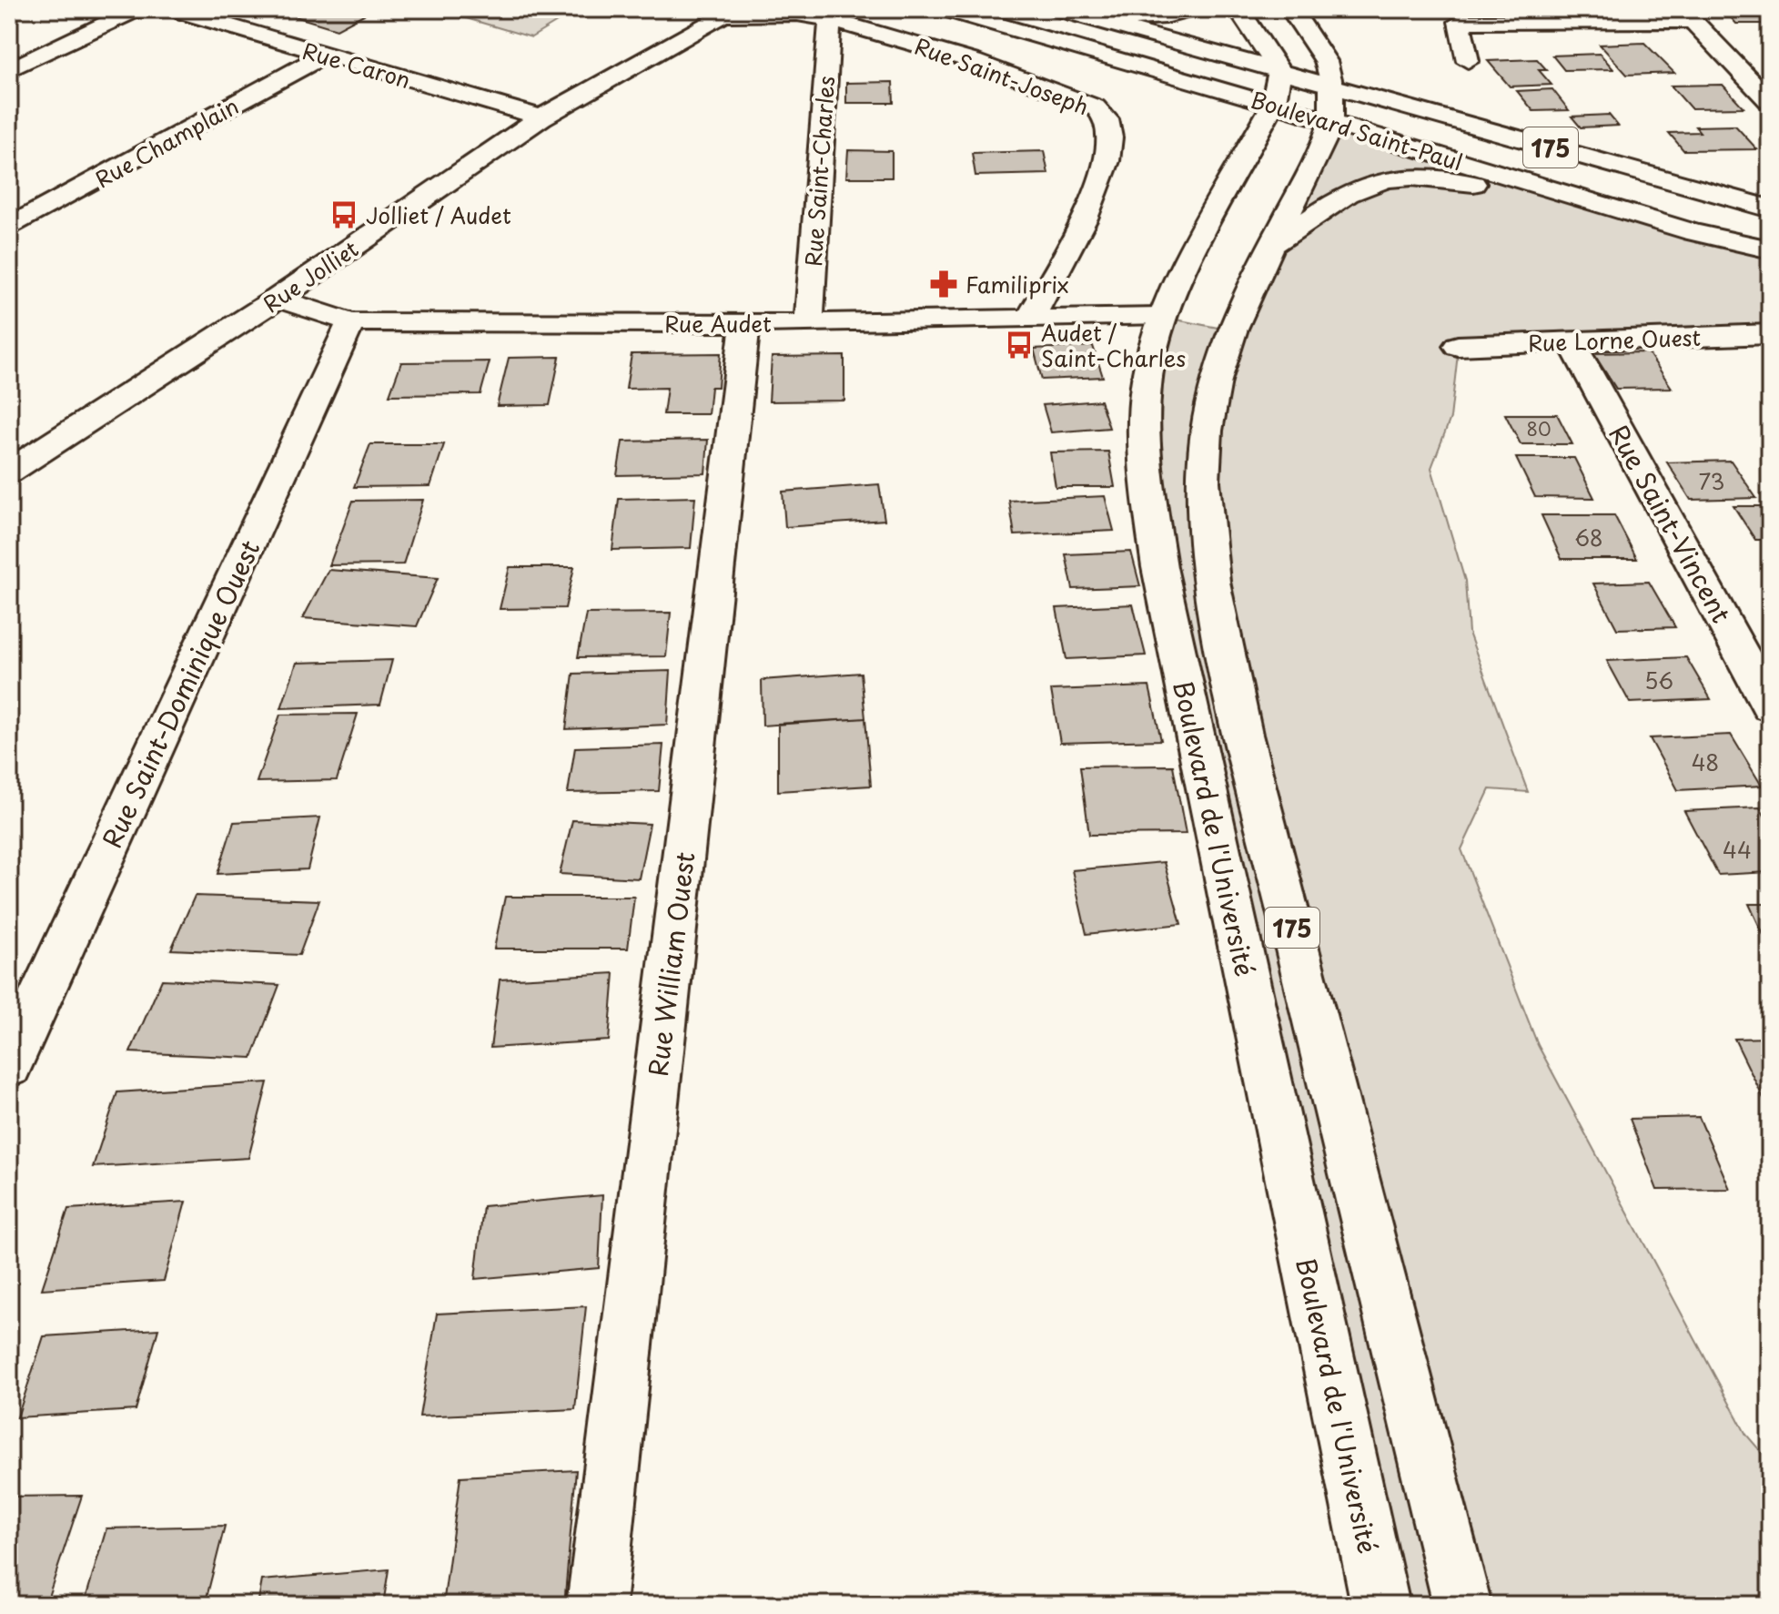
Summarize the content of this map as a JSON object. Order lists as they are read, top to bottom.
{
  "streets": {
    "street": [
      "Rue Caron",
      "Rue Saint-Joseph",
      "Boulevard Saint-Paul",
      "Rue Champlain",
      "175",
      "Rue Saint-Charles",
      "Rue Jolliet",
      "Rue Audet",
      "Rue Lorne Ouest",
      "Rue Saint-Vincent",
      "Rue Saint-Dominique Ouest",
      "Boulevard de l'Université",
      "Rue William Ouest"
    ]
  },
  "crossings": [
    ["Rue Caron", "Rue Champlain"],
    ["Rue Caron", "Rue Jolliet"],
    ["Rue Saint-Joseph", "Rue Saint-Charles"],
    ["Rue Saint-Joseph", "Rue Jolliet"],
    ["Rue Saint-Joseph", "Rue Audet"],
    ["Boulevard Saint-Paul", "Boulevard de l'Université"],
    ["Rue Saint-Charles", "Rue Audet"],
    ["Rue Jolliet", "Rue Audet"],
    ["Rue Audet", "Rue Saint-Dominique Ouest"],
    ["Rue Audet", "Boulevard de l'Université"],
    ["Rue Audet", "Rue William Ouest"],
    ["Rue Lorne Ouest", "Rue Saint-Vincent"]
  ],
  "places": {
    "bus stop": ["Jolliet / Audet", "Audet / Saint-Charles"],
    "pharmacy": ["Familiprix"]
  },
  "house_numbers": [
    "80",
    "73",
    "68",
    "56",
    "48",
    "44"
  ]
}
